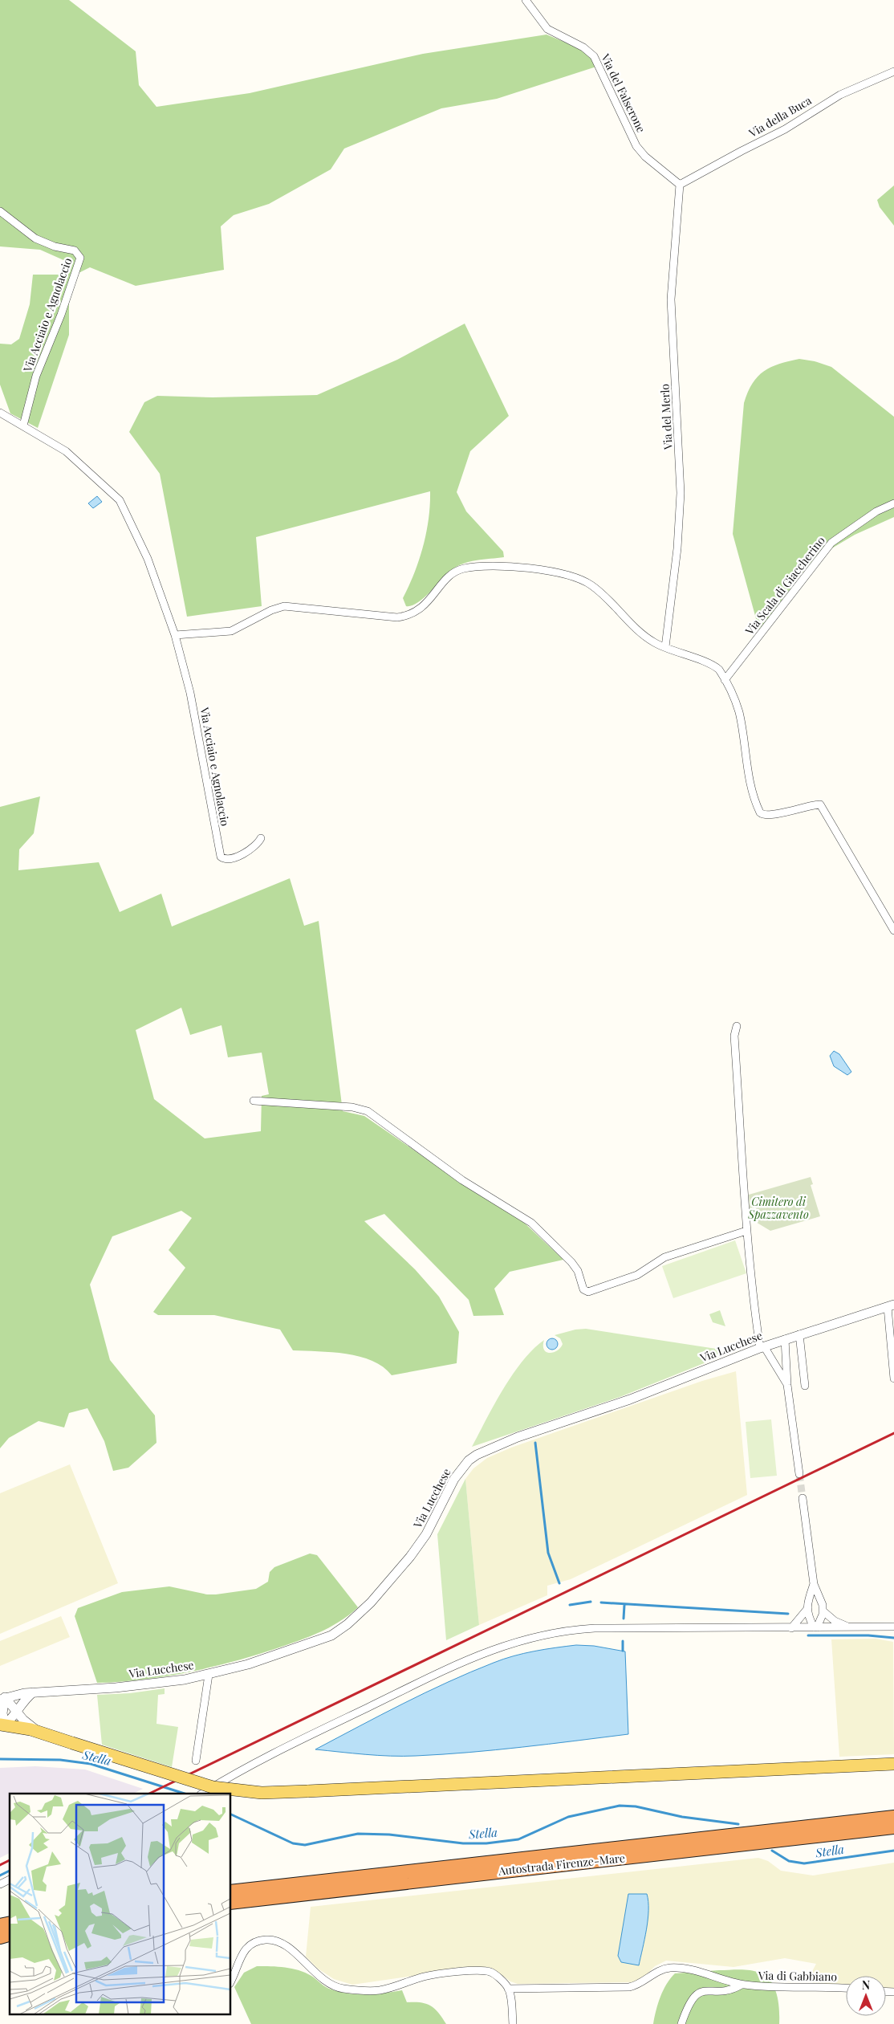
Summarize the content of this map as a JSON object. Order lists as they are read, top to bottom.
{
  "streets": {
    "highway": ["Autostrada Firenze-Mare"],
    "street": [
      "Via del Falserone",
      "Via della Buca",
      "Via Acciaio e Agnolaccio",
      "Via del Merlo",
      "Via Scala di Giaccherino",
      "Via Lucchese",
      "Via di Gabbiano"
    ]
  },
  "crossings": [
    ["Via del Falserone", "Via della Buca"],
    ["Via del Falserone", "Via del Merlo"],
    ["Via della Buca", "Via del Merlo"]
  ],
  "water": ["Stella"],
  "parks": ["Cimitero di Spazzavento"],
  "north": "top"
}
